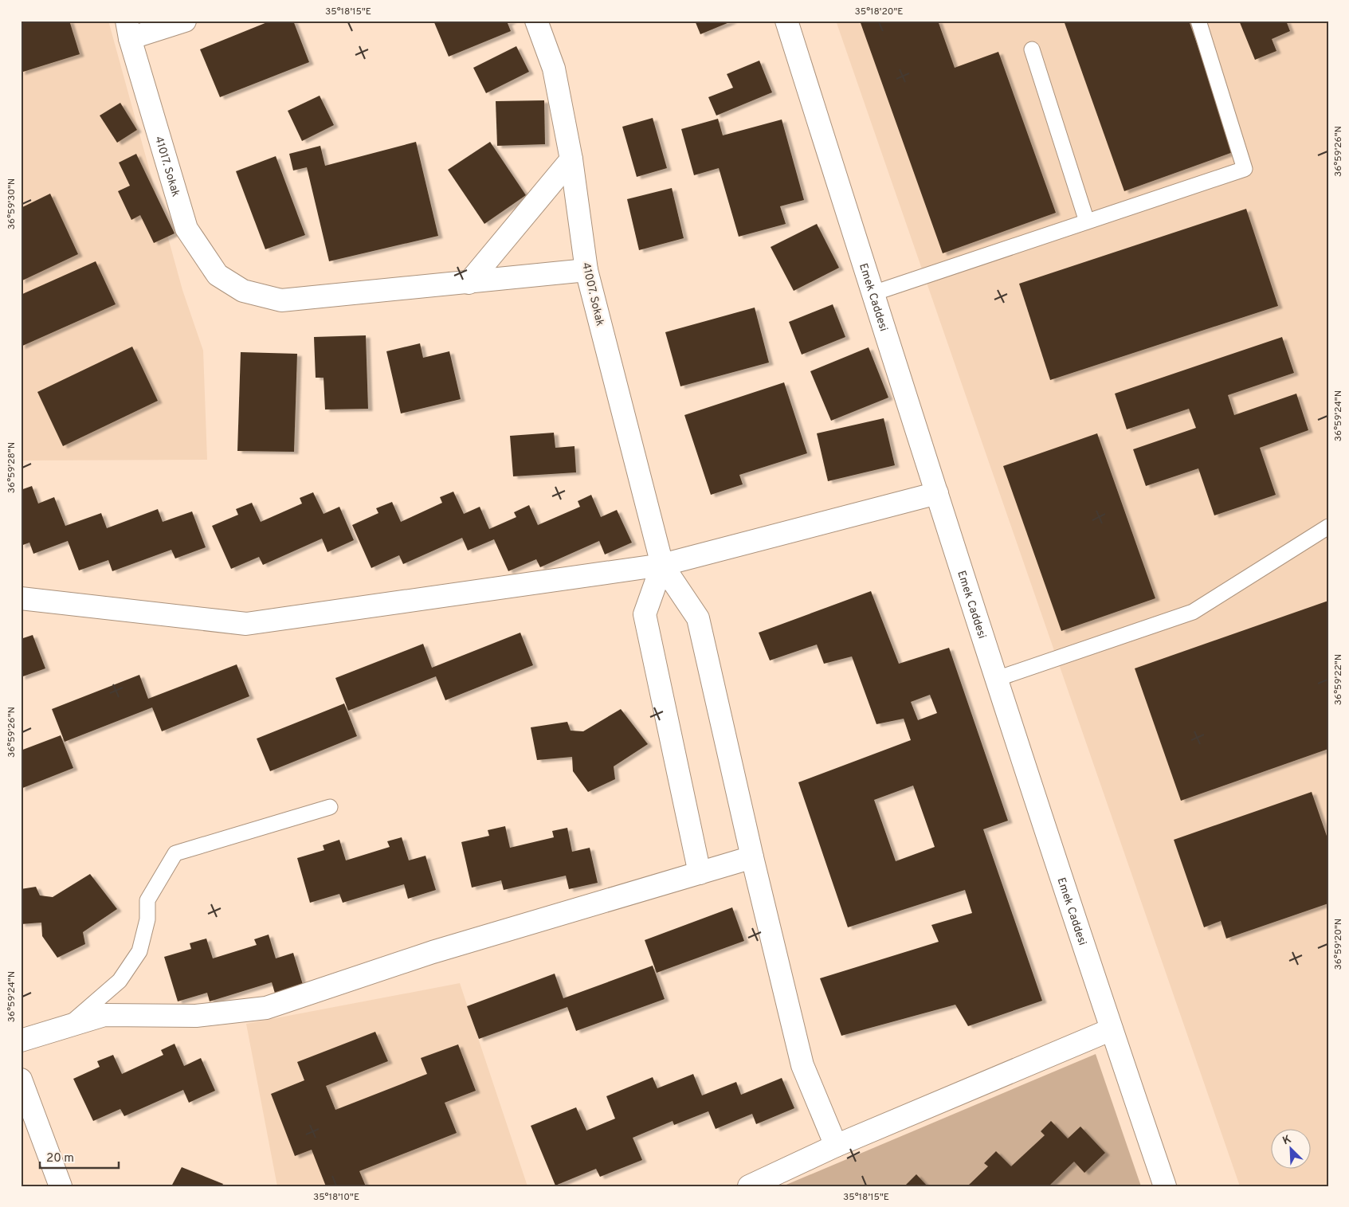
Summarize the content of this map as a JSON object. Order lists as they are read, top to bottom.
{
  "streets": {
    "street": ["41017. Sokak", "41007. Sokak", "Emek Caddesi"]
  },
  "scale_bar": "20 m",
  "north": "top left",
  "coordinates": [
    "35°18'15\"E",
    "35°18'20\"E",
    "36°59'26\"N",
    "36°59'30\"N",
    "36°59'24\"N",
    "36°59'28\"N",
    "36°59'22\"N",
    "36°59'20\"N",
    "35°18'10\"E"
  ]
}
